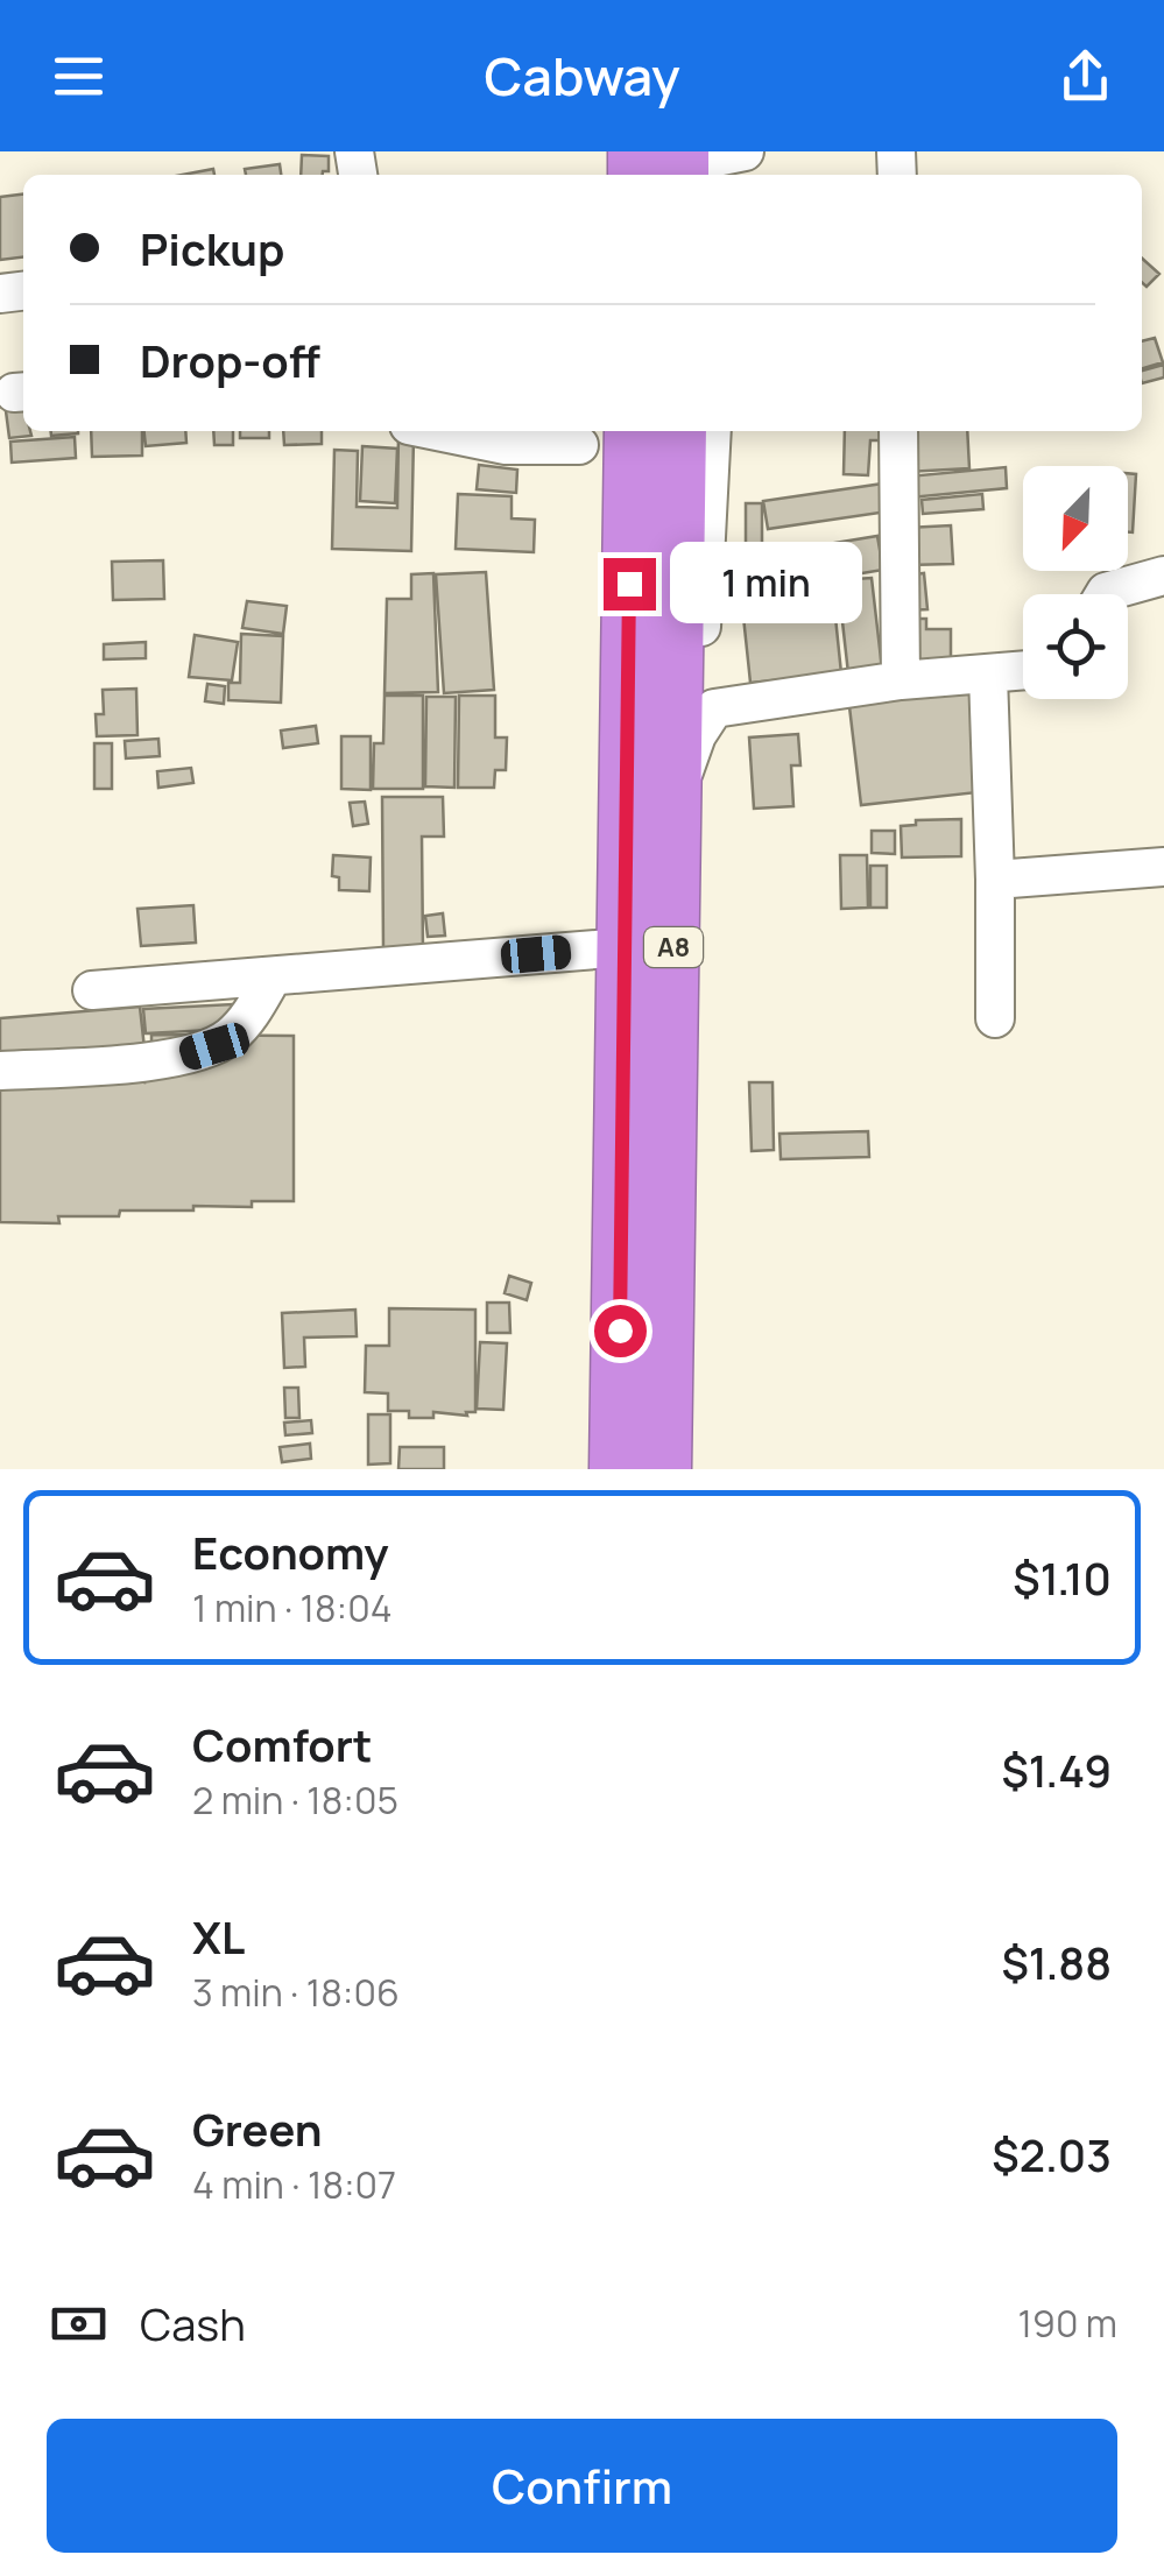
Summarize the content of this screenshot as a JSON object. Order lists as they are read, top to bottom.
{
  "streets": {
    "highway": ["A8"]
  },
  "north": "bottom left",
  "page": {
    "header": "Cabway",
    "banner": ["Pickup", "Drop-off"],
    "bubble": "1 min",
    "list": [
      {
        "name": "Economy",
        "note": "1 min · 18:04",
        "value": "$1.10"
      },
      {
        "name": "Comfort",
        "note": "2 min · 18:05",
        "value": "$1.49"
      },
      {
        "name": "XL",
        "note": "3 min · 18:06",
        "value": "$1.88"
      },
      {
        "name": "Green",
        "note": "4 min · 18:07",
        "value": "$2.03"
      }
    ],
    "pay": ["Cash", "190 m"],
    "buttons": "Confirm"
  }
}
